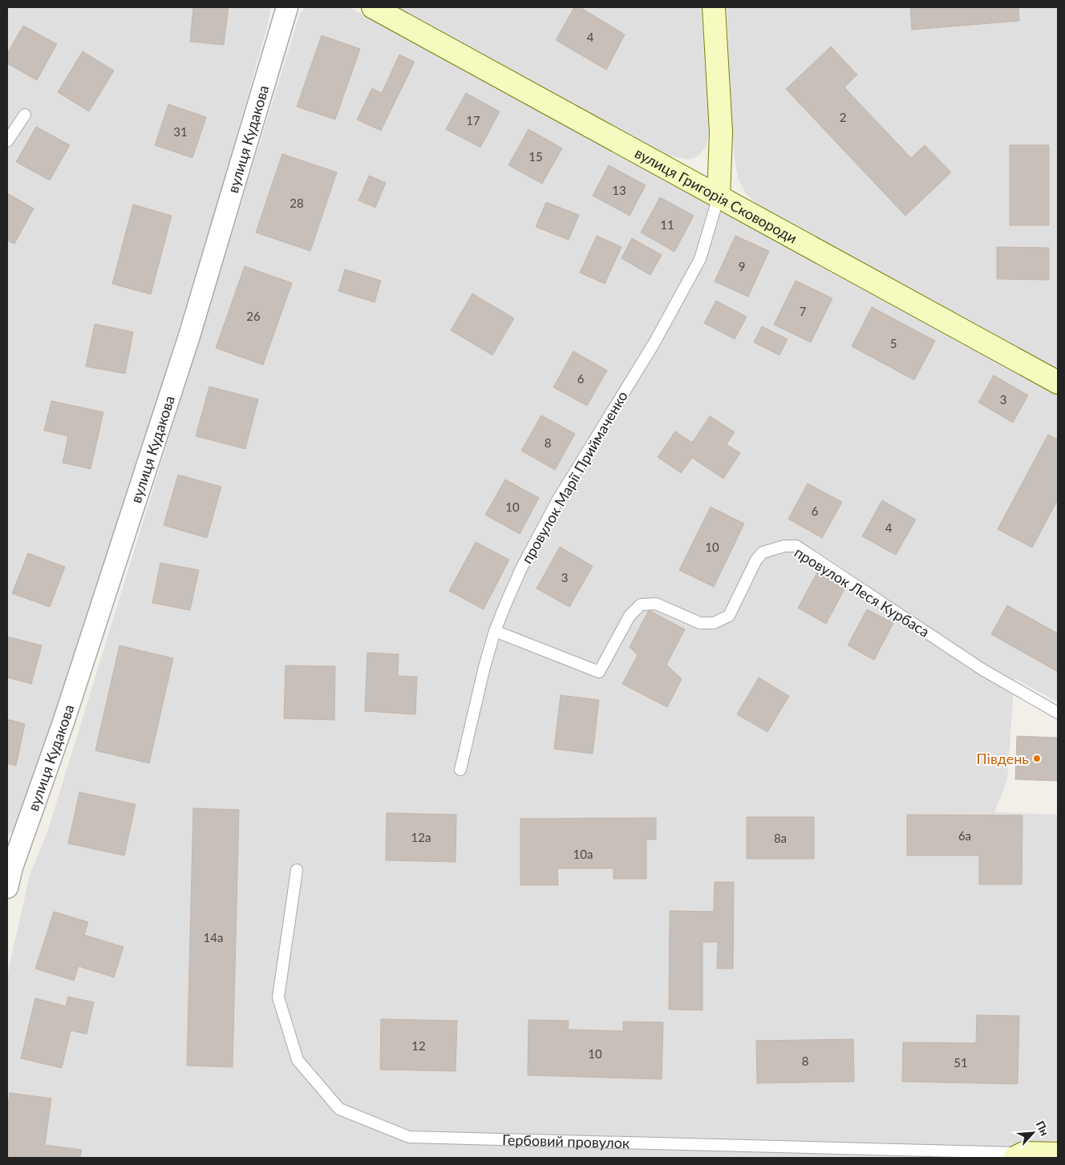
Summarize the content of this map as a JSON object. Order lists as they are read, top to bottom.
{
  "streets": {
    "street": ["вулиця Кудакова", "вулиця Григорія Сковороди", "Гербовий провулок"],
    "lane": ["провулок Марії Приймаченко", "провулок Леся Курбаса"]
  },
  "crossings": [
    ["вулиця Григорія Сковороди", "провулок Марії Приймаченко"],
    ["провулок Марії Приймаченко", "провулок Леся Курбаса"]
  ],
  "places": ["Південь"],
  "house_numbers": [
    "4",
    "2",
    "17",
    "31",
    "15",
    "13",
    "28",
    "11",
    "9",
    "7",
    "26",
    "5",
    "6",
    "3",
    "8",
    "10",
    "6",
    "4",
    "10",
    "3",
    "6а",
    "12а",
    "8а",
    "10а",
    "14а",
    "12",
    "10",
    "8",
    "51"
  ],
  "north": "top right"
}
